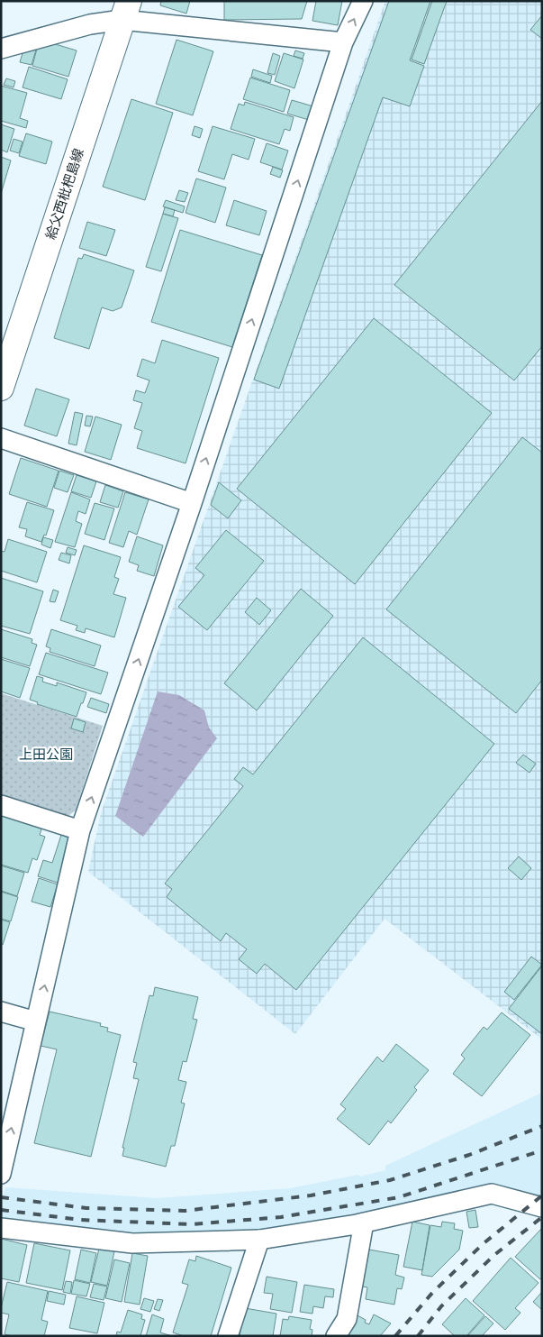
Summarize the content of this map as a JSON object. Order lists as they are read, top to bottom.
{
  "streets": {
    "main road": ["給父西枇杷島線"]
  },
  "parks": ["上田公園"]
}
